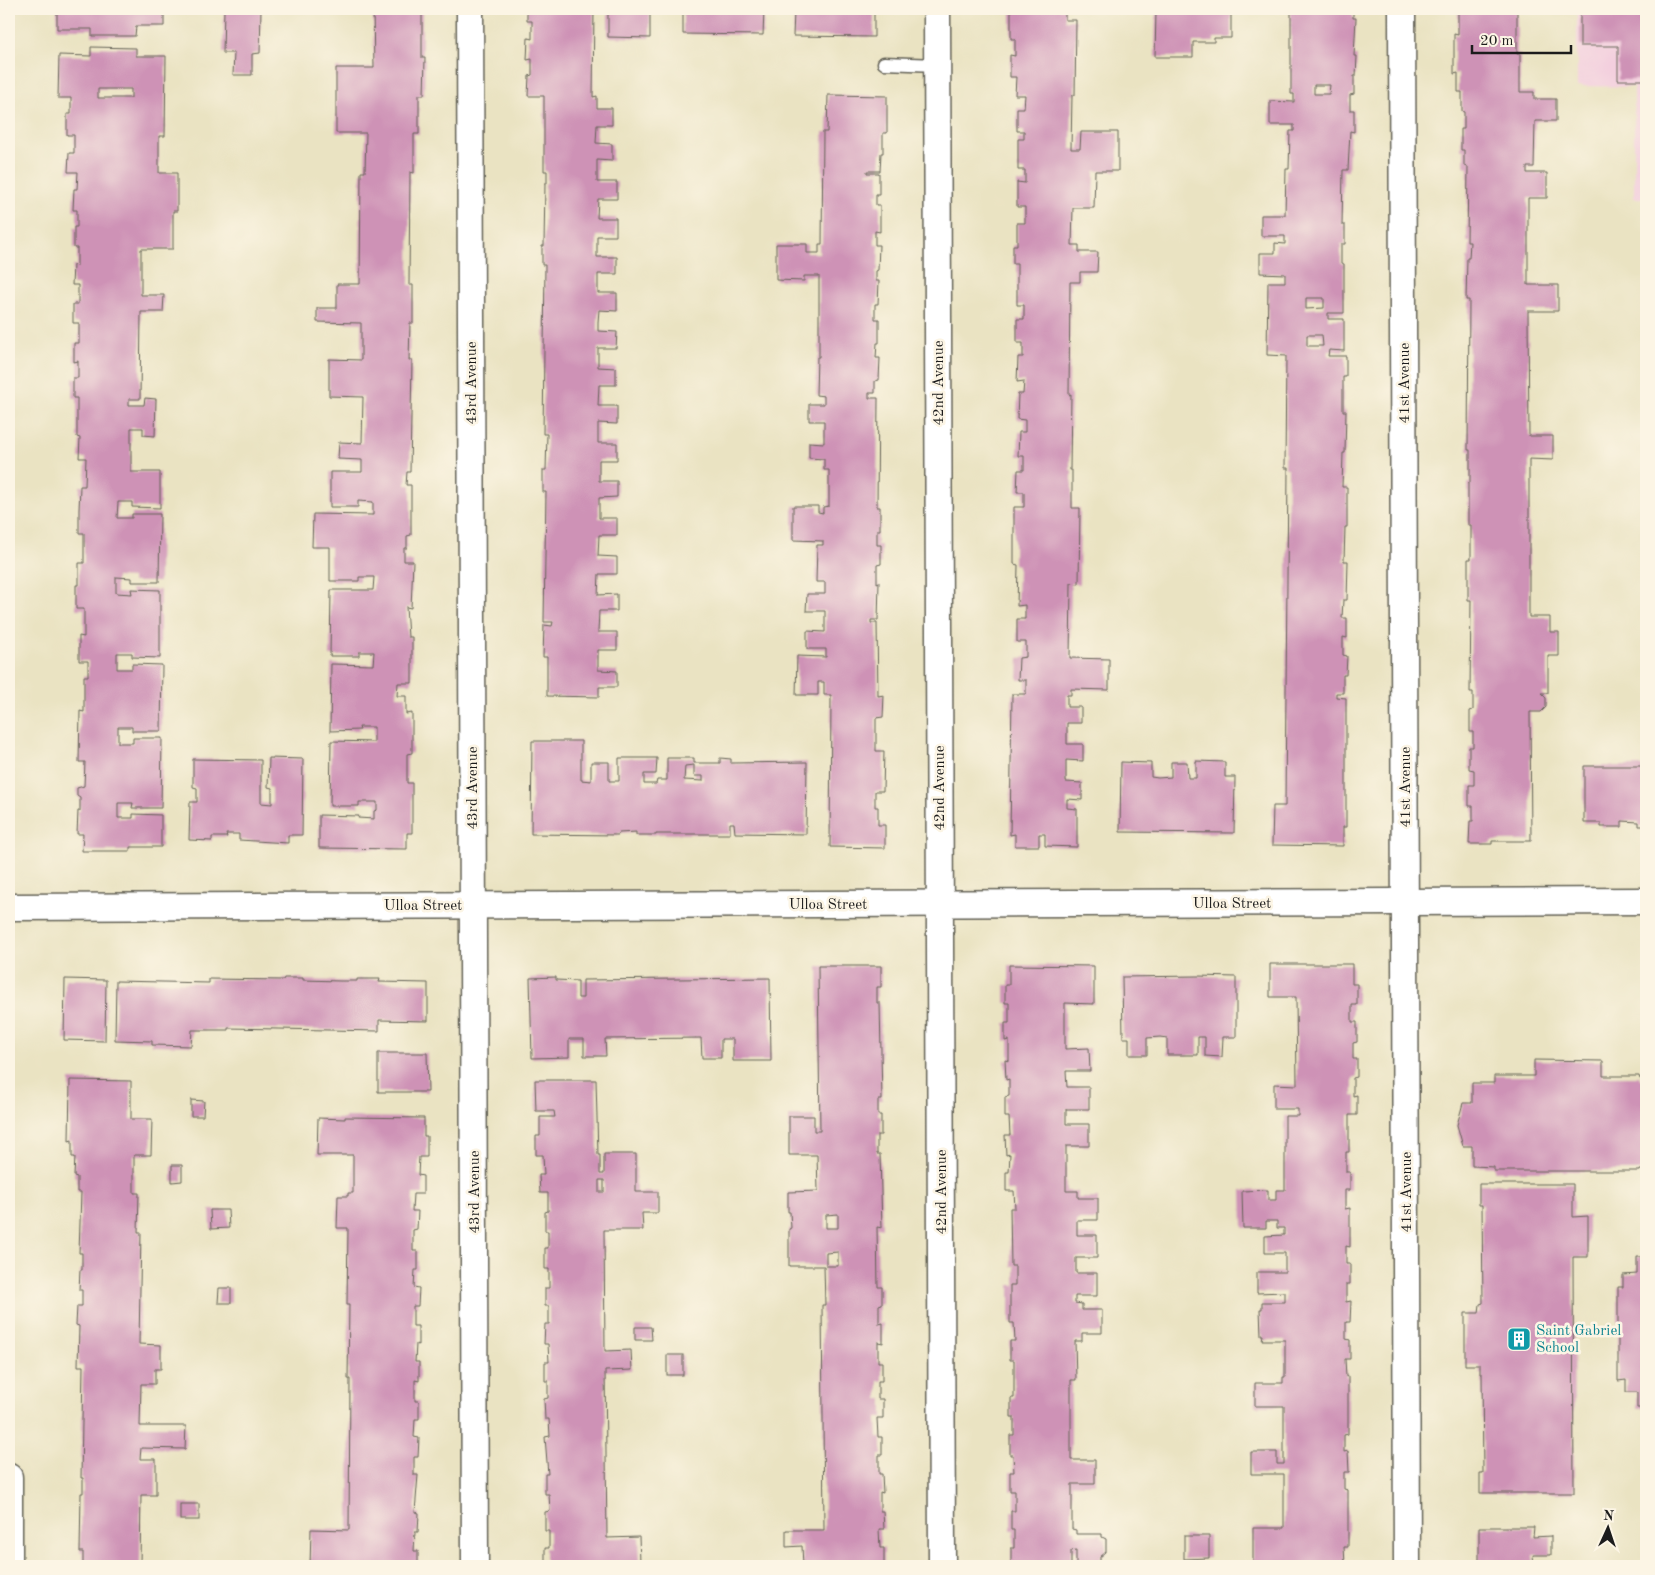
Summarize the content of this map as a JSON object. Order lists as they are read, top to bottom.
{
  "streets": {
    "street": [
      "43rd Avenue",
      "42nd Avenue",
      "41st Avenue",
      "Ulloa Street"
    ]
  },
  "crossings": [
    ["43rd Avenue", "Ulloa Street"],
    ["42nd Avenue", "Ulloa Street"],
    ["41st Avenue", "Ulloa Street"]
  ],
  "places": {
    "building": ["Saint Gabriel School"]
  },
  "scale_bar": "20 m",
  "north": "top"
}
